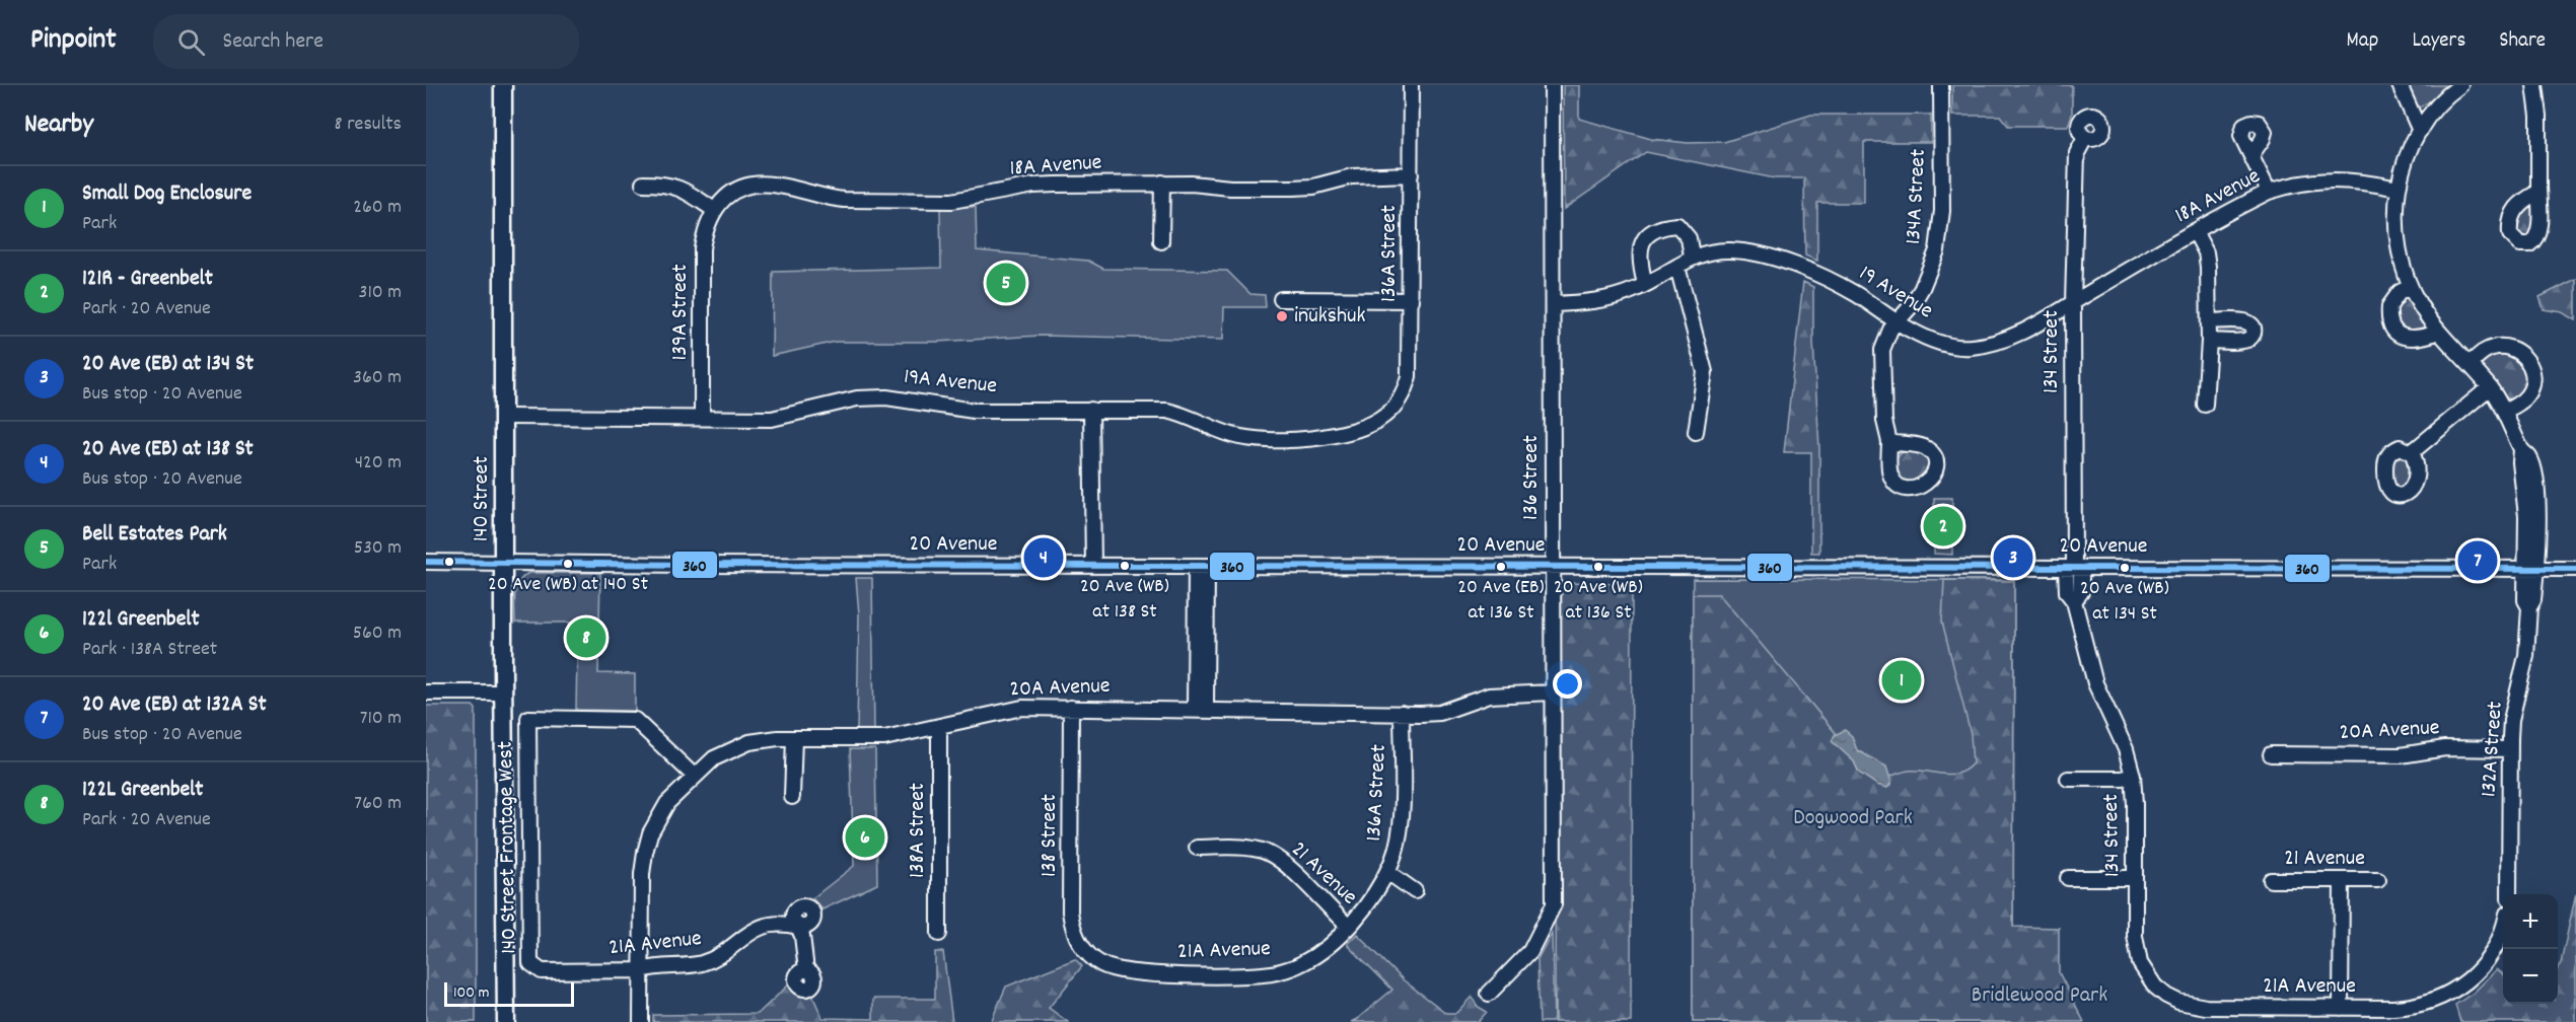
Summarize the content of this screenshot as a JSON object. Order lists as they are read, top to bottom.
{
  "streets": {
    "main road": ["140 Street"],
    "street": [
      "18A Avenue",
      "134A Street",
      "136A Street",
      "19 Avenue",
      "139A Street",
      "134 Street",
      "19A Avenue",
      "136 Street",
      "20 Avenue",
      "20A Avenue",
      "132A Street",
      "138A Street",
      "138 Street",
      "140 Street Frontage West",
      "21 Avenue",
      "21A Avenue"
    ]
  },
  "crossings": [
    ["18A Avenue", "136A Street"],
    ["18A Avenue", "19 Avenue"],
    ["18A Avenue", "139A Street"],
    ["18A Avenue", "134 Street"],
    ["18A Avenue", "132A Street"],
    ["134A Street", "19 Avenue"],
    ["136A Street", "19A Avenue"],
    ["136A Street", "20A Avenue"],
    ["136A Street", "21 Avenue"],
    ["136A Street", "21A Avenue"],
    ["19 Avenue", "134 Street"],
    ["19 Avenue", "136 Street"],
    ["139A Street", "19A Avenue"],
    ["134 Street", "20 Avenue"],
    ["134 Street", "21A Avenue"],
    ["19A Avenue", "140 Street"],
    ["136 Street", "20 Avenue"],
    ["136 Street", "20A Avenue"],
    ["140 Street", "20 Avenue"],
    ["20 Avenue", "132A Street"],
    ["20A Avenue", "132A Street"],
    ["20A Avenue", "138A Street"],
    ["20A Avenue", "138 Street"],
    ["20A Avenue", "140 Street Frontage West"],
    ["138 Street", "21A Avenue"],
    ["140 Street Frontage West", "21A Avenue"],
    ["21 Avenue", "21A Avenue"]
  ],
  "parks": ["Dogwood Park", "Bridlewood Park"],
  "places": [
    "inukshuk",
    "20 Ave (WB) at 140 St",
    "20 Ave (WB) at 138 St",
    "20 Ave (EB) at 136 St",
    "20 Ave (WB) at 136 St",
    "20 Ave (WB) at 134 St"
  ],
  "lines": ["transit line 360"],
  "scale_bar": "100 m",
  "page": {
    "header": "Pinpoint",
    "search": "Search here",
    "nav": ["Map", "Layers", "Share"],
    "heading": ["Nearby", "8 results"],
    "list": [
      {
        "mark": "1",
        "name": "Small Dog Enclosure",
        "note": "Park",
        "value": "260 m"
      },
      {
        "mark": "2",
        "name": "121R - Greenbelt",
        "note": "Park · 20 Avenue",
        "value": "310 m"
      },
      {
        "mark": "3",
        "name": "20 Ave (EB) at 134 St",
        "note": "Bus stop · 20 Avenue",
        "value": "360 m"
      },
      {
        "mark": "4",
        "name": "20 Ave (EB) at 138 St",
        "note": "Bus stop · 20 Avenue",
        "value": "420 m"
      },
      {
        "mark": "5",
        "name": "Bell Estates Park",
        "note": "Park",
        "value": "530 m"
      },
      {
        "mark": "6",
        "name": "122l Greenbelt",
        "note": "Park · 138A Street",
        "value": "560 m"
      },
      {
        "mark": "7",
        "name": "20 Ave (EB) at 132A St",
        "note": "Bus stop · 20 Avenue",
        "value": "710 m"
      },
      {
        "mark": "8",
        "name": "122L Greenbelt",
        "note": "Park · 20 Avenue",
        "value": "760 m"
      }
    ],
    "pins": [
      "5",
      "2",
      "3",
      "4",
      "7",
      "8",
      "1",
      "6"
    ],
    "map_buttons": ["+", "−"],
    "scale": "100 m"
  }
}
